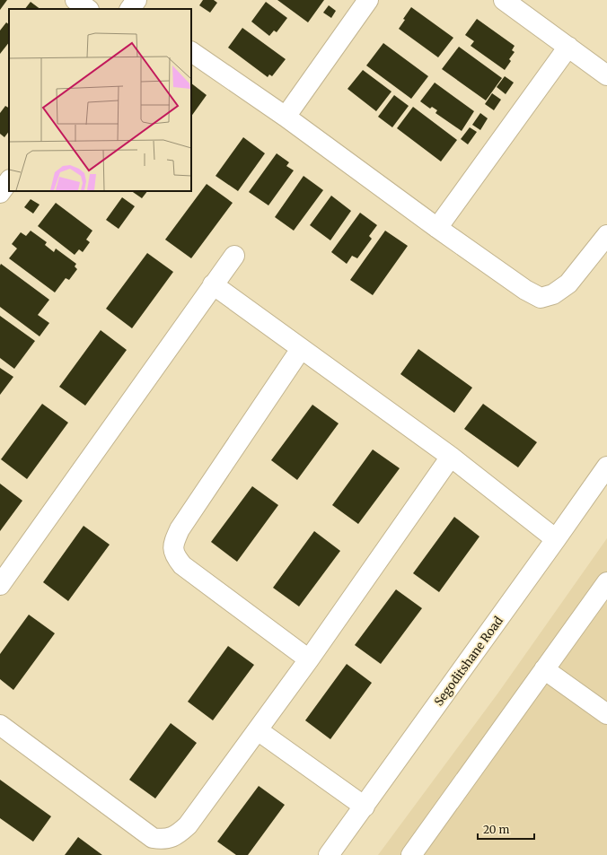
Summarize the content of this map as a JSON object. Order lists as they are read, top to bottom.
{
  "streets": {
    "street": ["Segoditshane Road"]
  },
  "scale_bar": "20 m"
}
